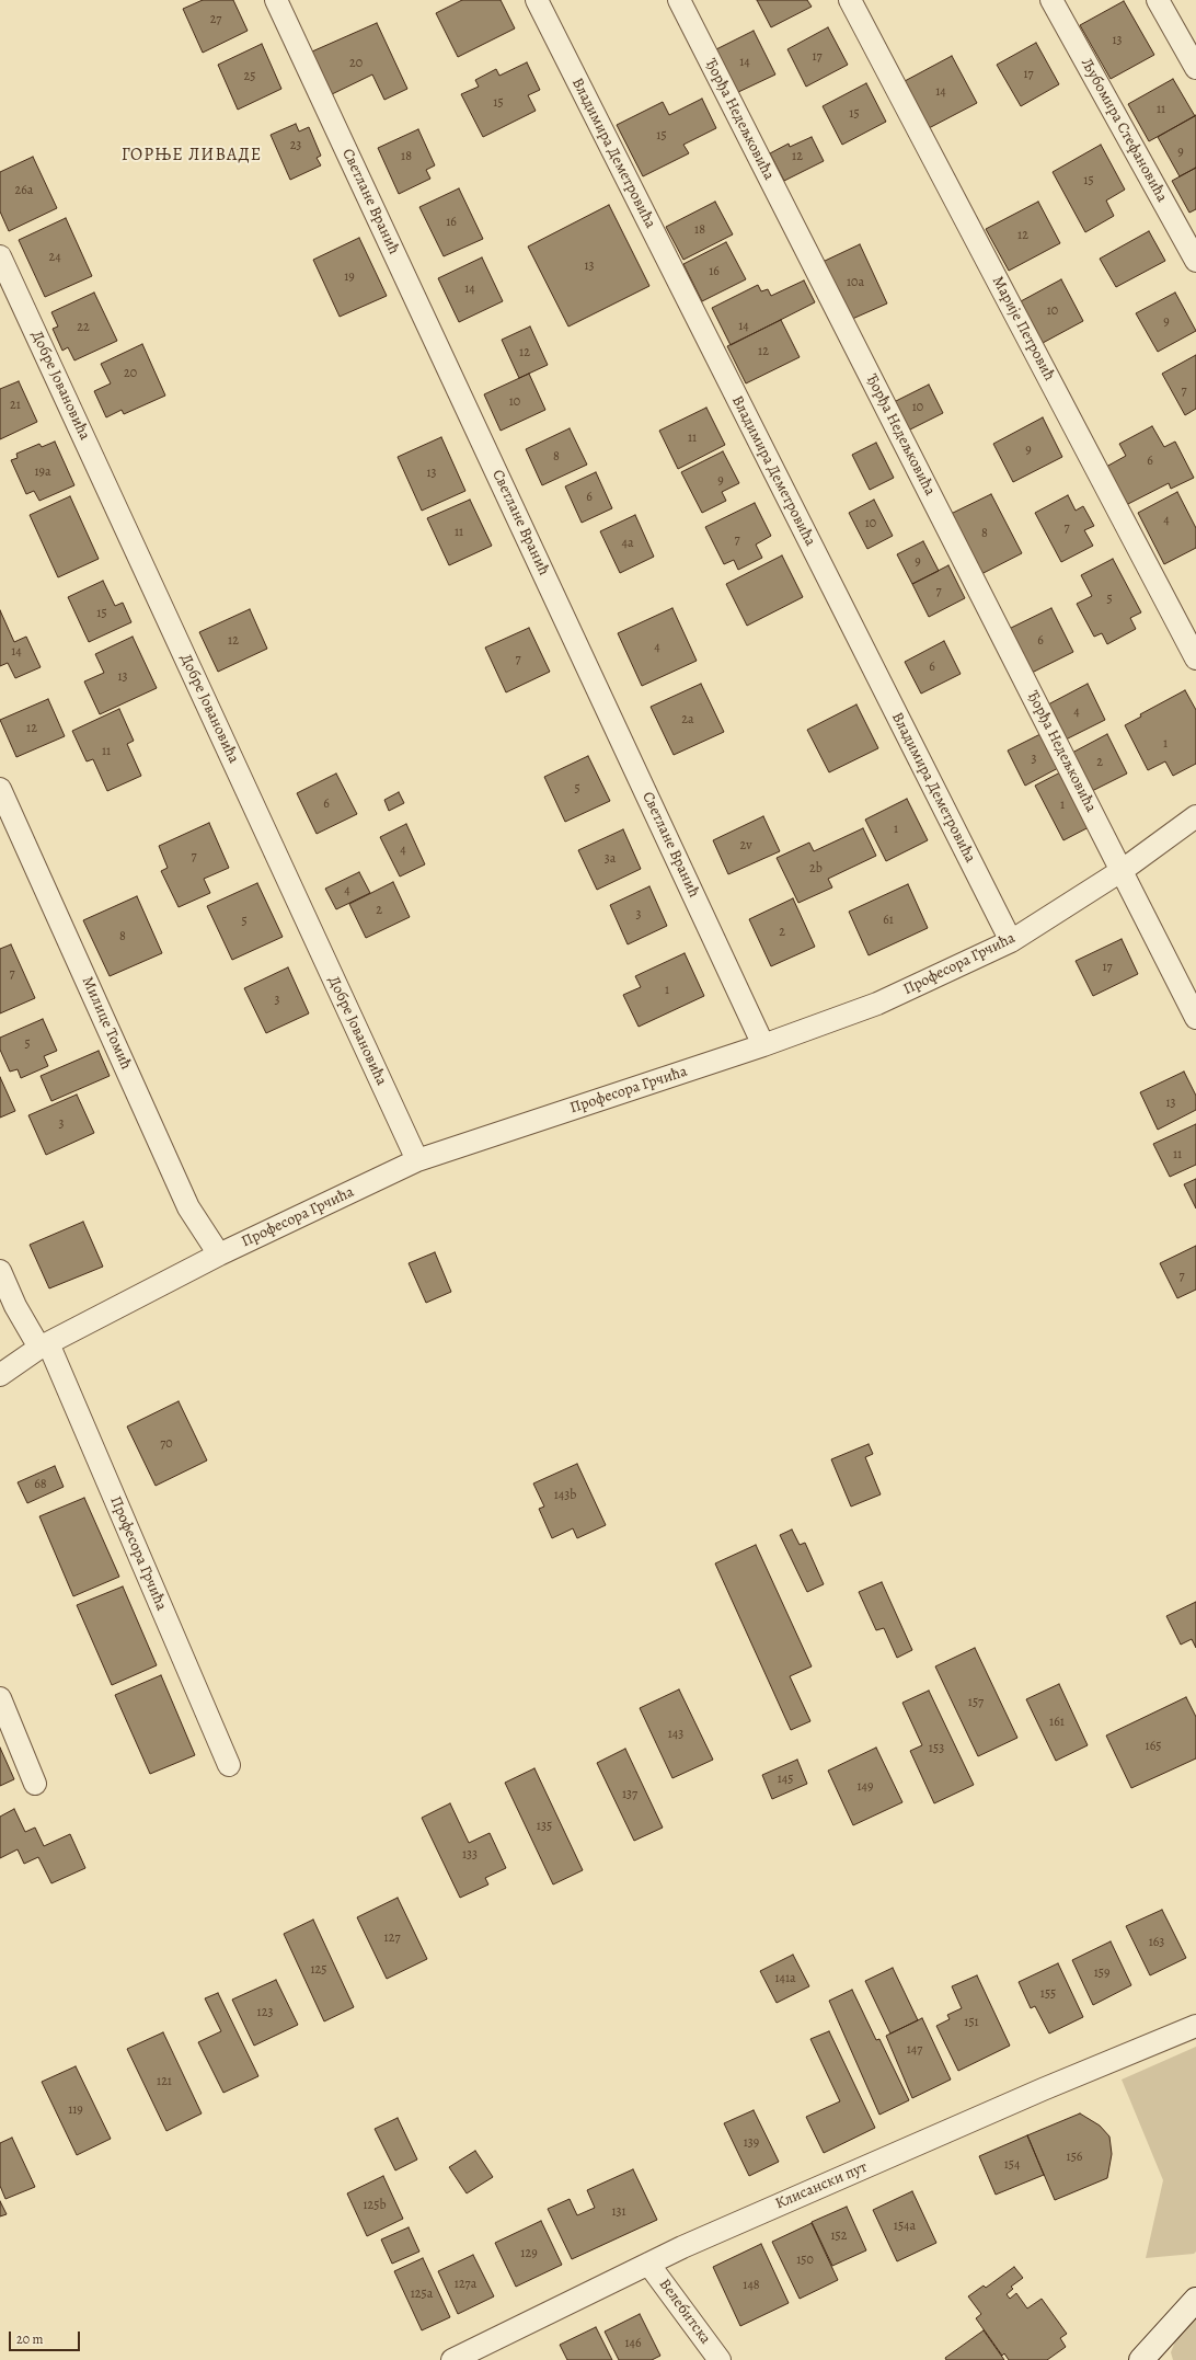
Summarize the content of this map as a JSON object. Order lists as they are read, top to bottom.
{
  "streets": {
    "street": [
      "Ђорђа Недељковића",
      "Љубомира Стефановића",
      "Владимира Деметровића",
      "Светлане Вранић",
      "Марије Петровић",
      "Добре Јовановића",
      "Професора Грчића",
      "Милице Томић",
      "Клисански пут",
      "Велебитска"
    ]
  },
  "crossings": [
    ["Ђорђа Недељковића", "Професора Грчића"],
    ["Владимира Деметровића", "Професора Грчића"],
    ["Светлане Вранић", "Професора Грчића"],
    ["Добре Јовановића", "Професора Грчића"],
    ["Професора Грчића", "Милице Томић"],
    ["Клисански пут", "Велебитска"]
  ],
  "districts": ["ГОРЊЕ ЛИВАДЕ"],
  "house_numbers": [
    "27",
    "13",
    "17",
    "14",
    "20",
    "17",
    "25",
    "14",
    "15",
    "11",
    "15",
    "15",
    "23",
    "9",
    "18",
    "12",
    "15",
    "26a",
    "16",
    "18",
    "12",
    "24",
    "13",
    "16",
    "19",
    "10a",
    "14",
    "10",
    "9",
    "14",
    "22",
    "12",
    "12",
    "20",
    "7",
    "10",
    "21",
    "10",
    "11",
    "9",
    "8",
    "6",
    "19a",
    "13",
    "9",
    "6",
    "4",
    "10",
    "7",
    "11",
    "8",
    "7",
    "4a",
    "9",
    "7",
    "5",
    "15",
    "12",
    "6",
    "4",
    "14",
    "7",
    "6",
    "13",
    "4",
    "2a",
    "12",
    "1",
    "11",
    "3",
    "2",
    "5",
    "6",
    "1",
    "1",
    "2v",
    "4",
    "7",
    "3a",
    "2b",
    "4",
    "2",
    "3",
    "61",
    "5",
    "2",
    "8",
    "17",
    "7",
    "1",
    "3",
    "5",
    "13",
    "3",
    "11",
    "7",
    "70",
    "68",
    "143b",
    "157",
    "161",
    "143",
    "165",
    "153",
    "145",
    "149",
    "137",
    "135",
    "133",
    "127",
    "163",
    "125",
    "159",
    "141a",
    "155",
    "123",
    "151",
    "147",
    "121",
    "119",
    "139",
    "156",
    "154",
    "125b",
    "131",
    "154a",
    "152",
    "129",
    "150",
    "127a",
    "148",
    "125a",
    "146"
  ],
  "scale_bar": "20 m"
}
